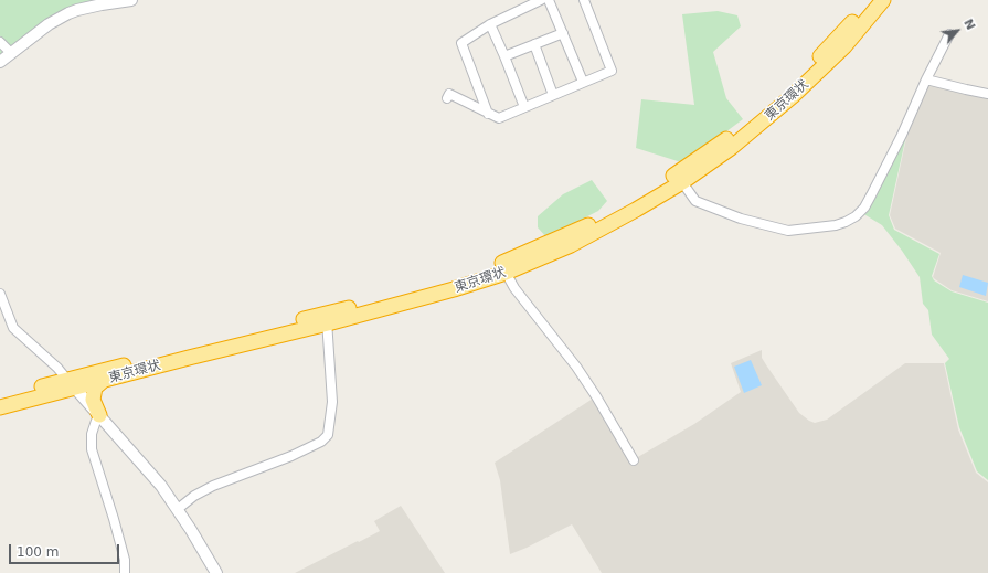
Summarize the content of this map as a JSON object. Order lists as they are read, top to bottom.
{
  "streets": {
    "highway": ["東京環状"]
  },
  "scale_bar": "100 m",
  "north": "top right"
}
